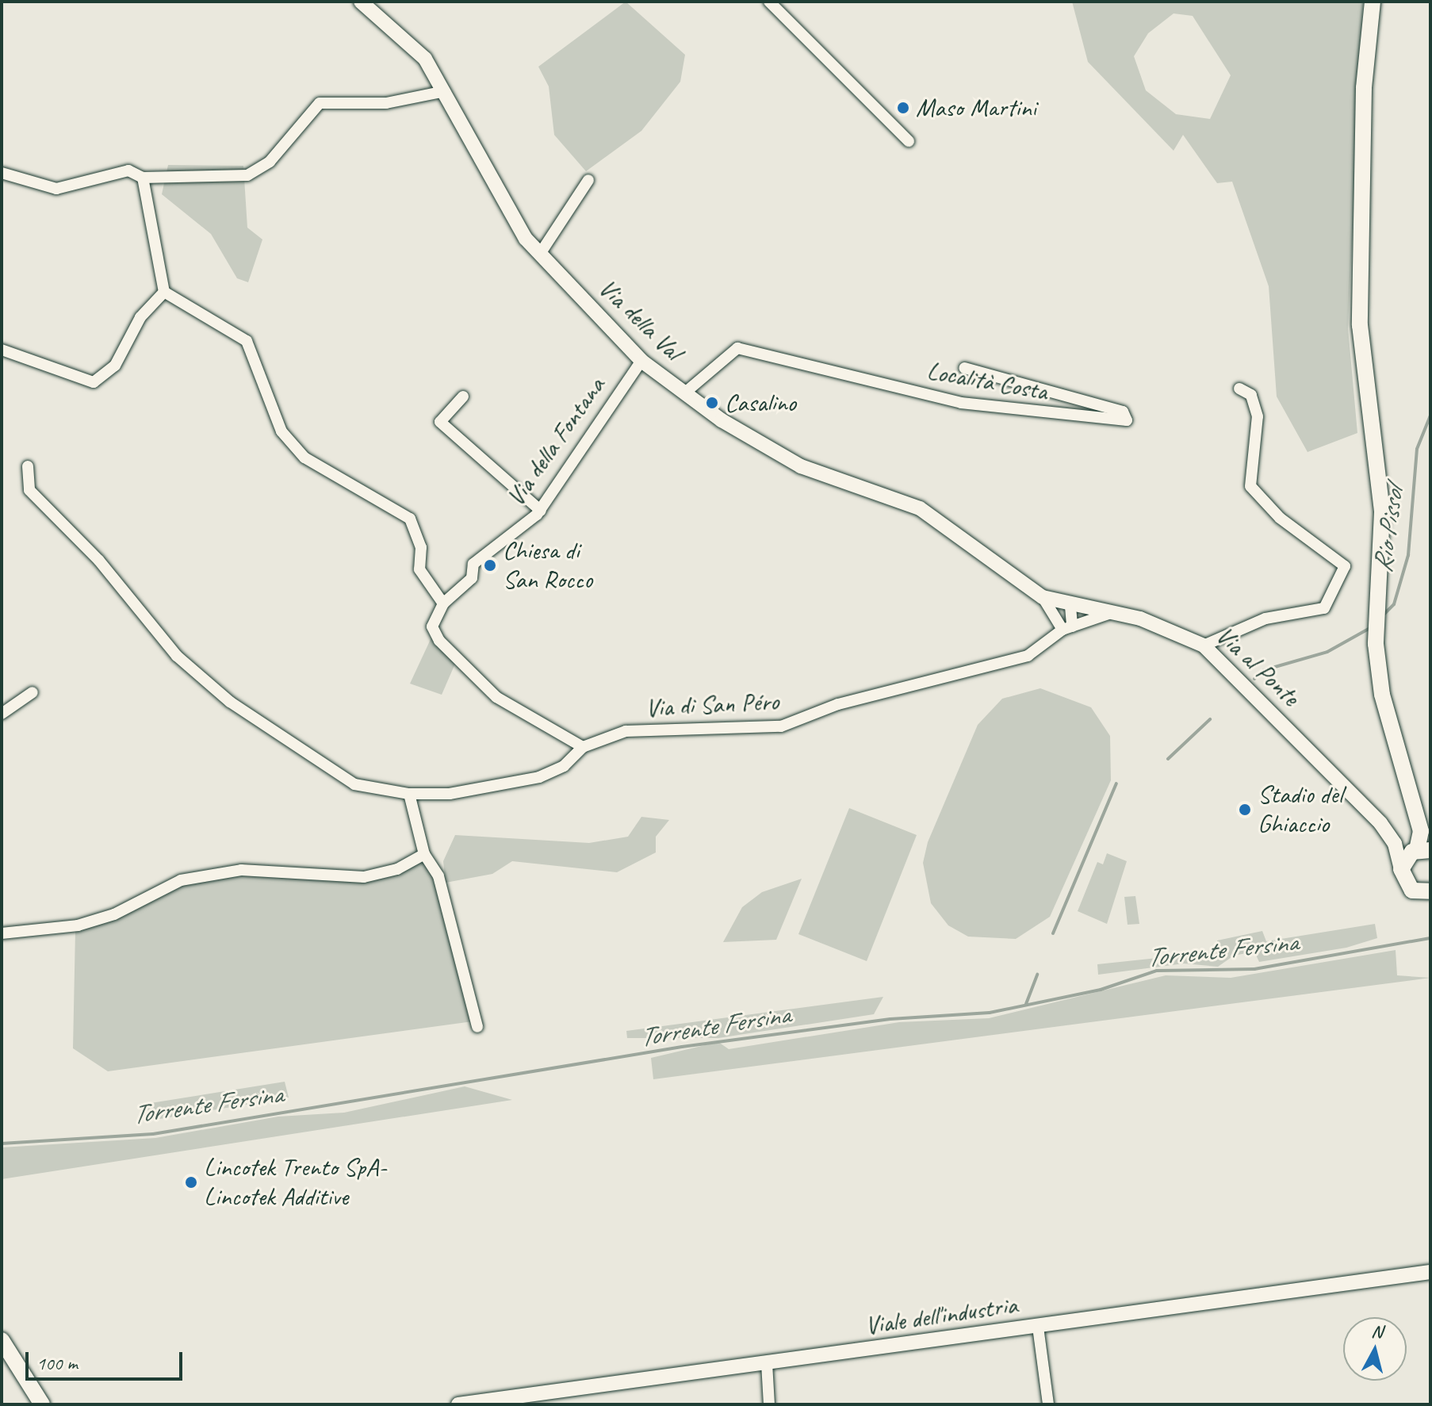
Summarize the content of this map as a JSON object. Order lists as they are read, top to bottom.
{
  "streets": {
    "street": [
      "Via della Val",
      "Località Costa",
      "Via della Fontana",
      "Via al Ponte",
      "Via di San Péro",
      "Viale dell'industria"
    ]
  },
  "crossings": [
    ["Via della Val", "Località Costa"],
    ["Via della Val", "Via della Fontana"],
    ["Via della Val", "Via al Ponte"],
    ["Via della Fontana", "Via di San Péro"],
    ["Via al Ponte", "Via di San Péro"]
  ],
  "water": ["Rio Pissol", "Torrente Fersina"],
  "places": [
    "Maso Martini",
    "Casalino",
    "Chiesa di San Rocco",
    "Stadio del Ghiaccio",
    "Lincotek Trento SpA- Lincotek Additive"
  ],
  "scale_bar": "100 m",
  "north": "top"
}
